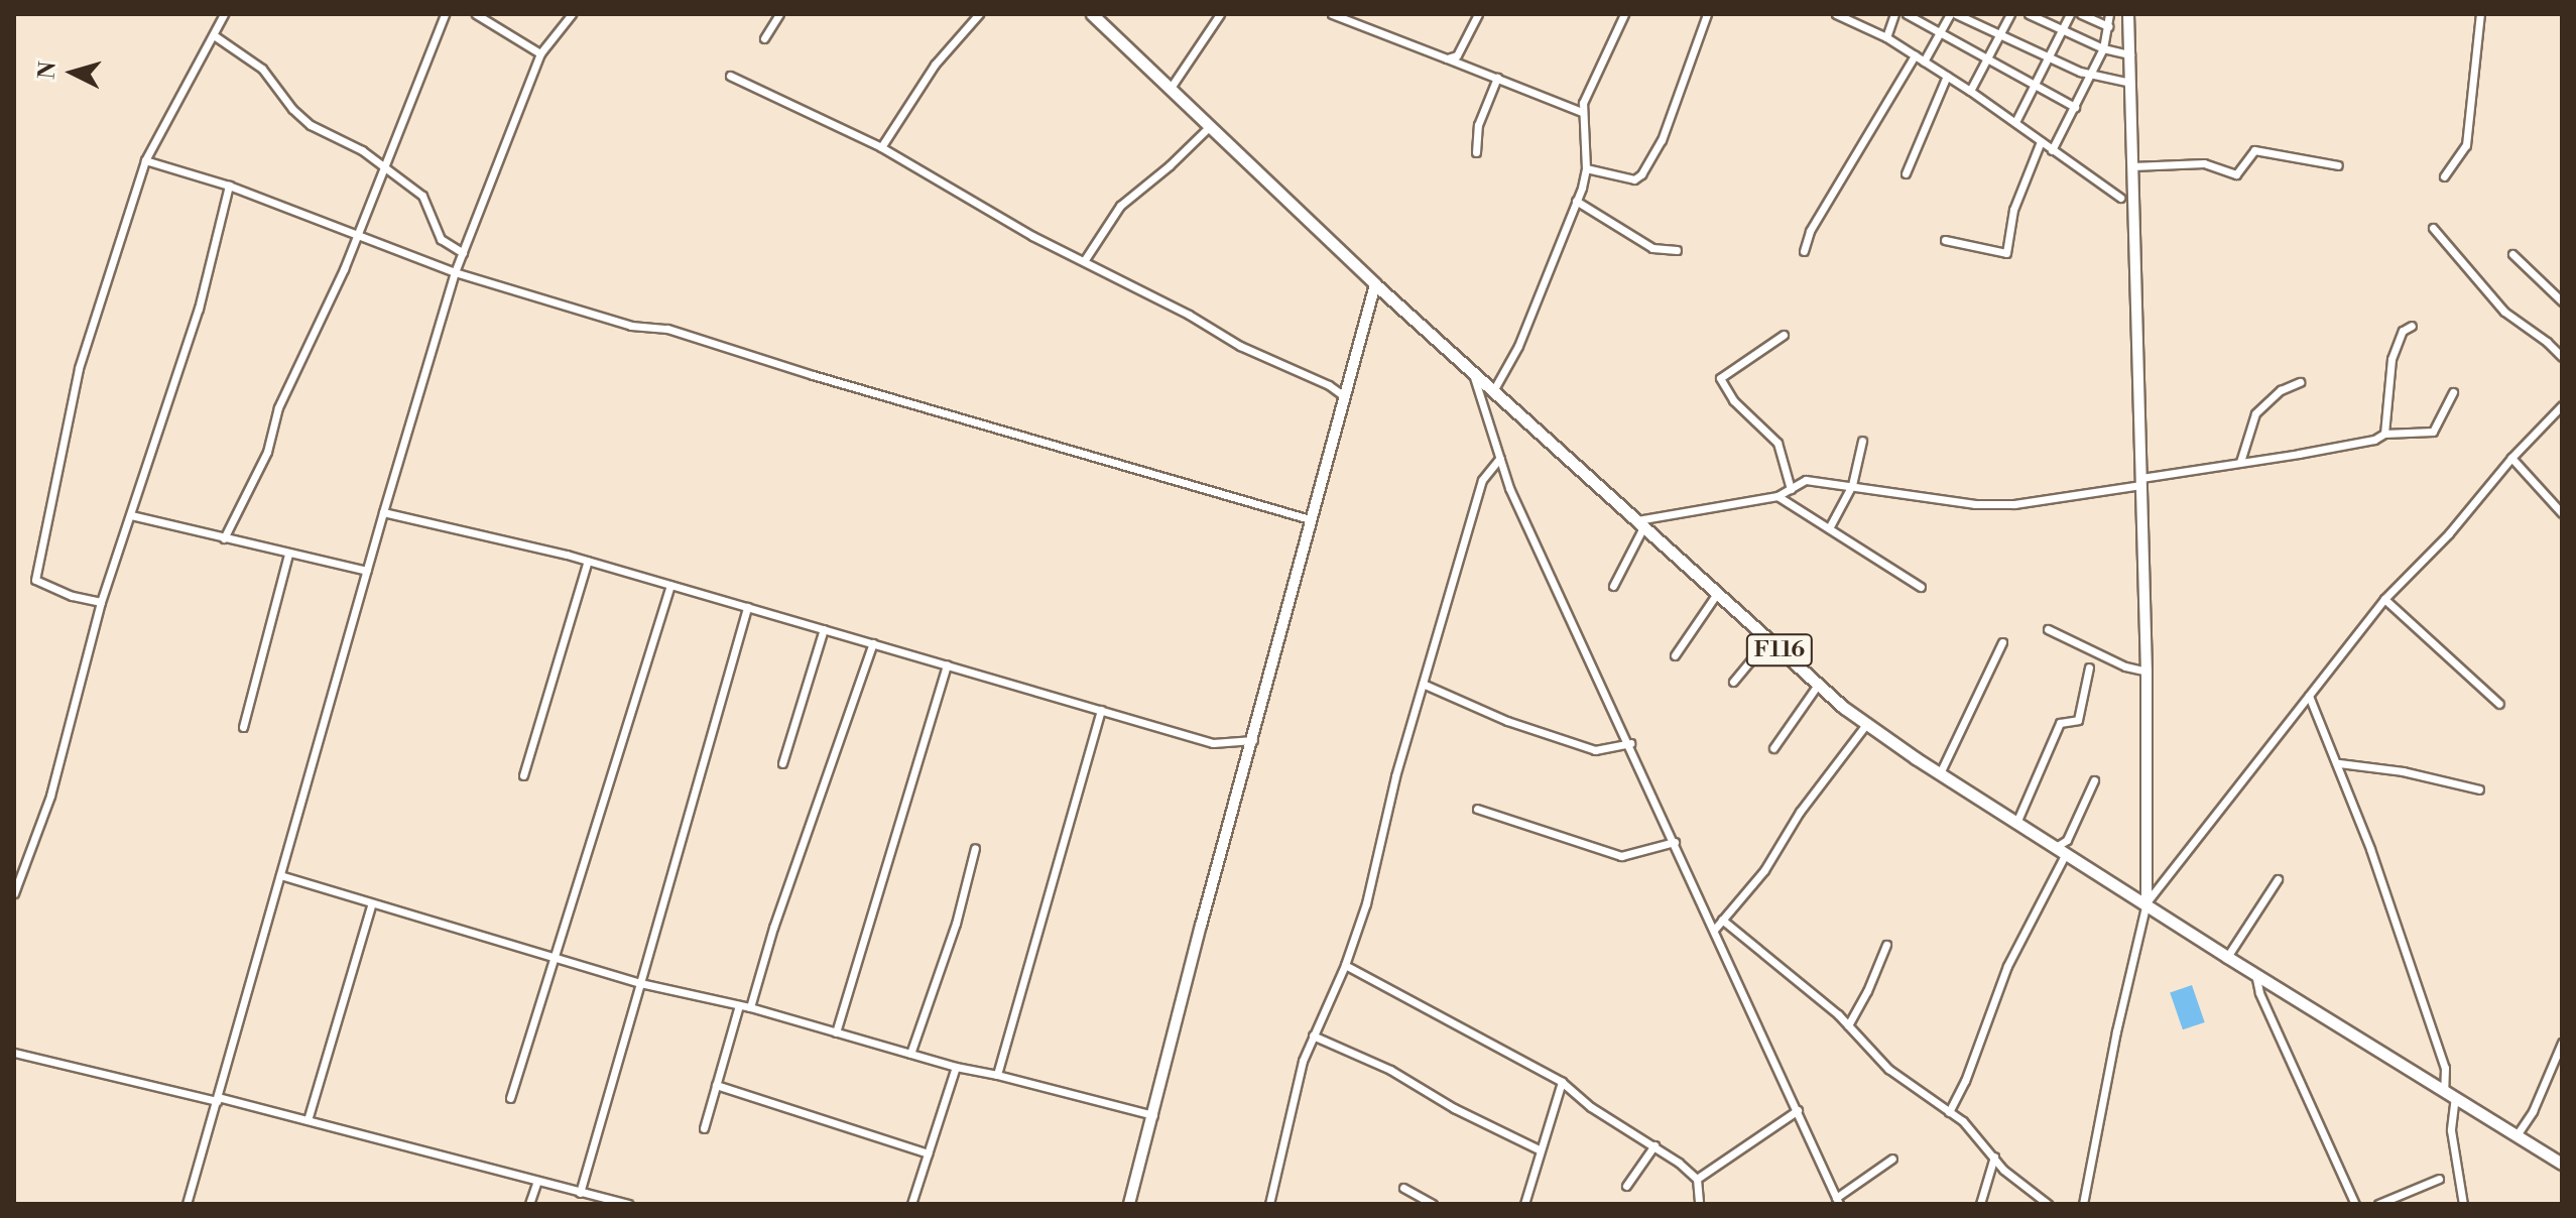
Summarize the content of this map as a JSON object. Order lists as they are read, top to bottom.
{
  "streets": {
    "main road": ["F116"]
  },
  "north": "left"
}
